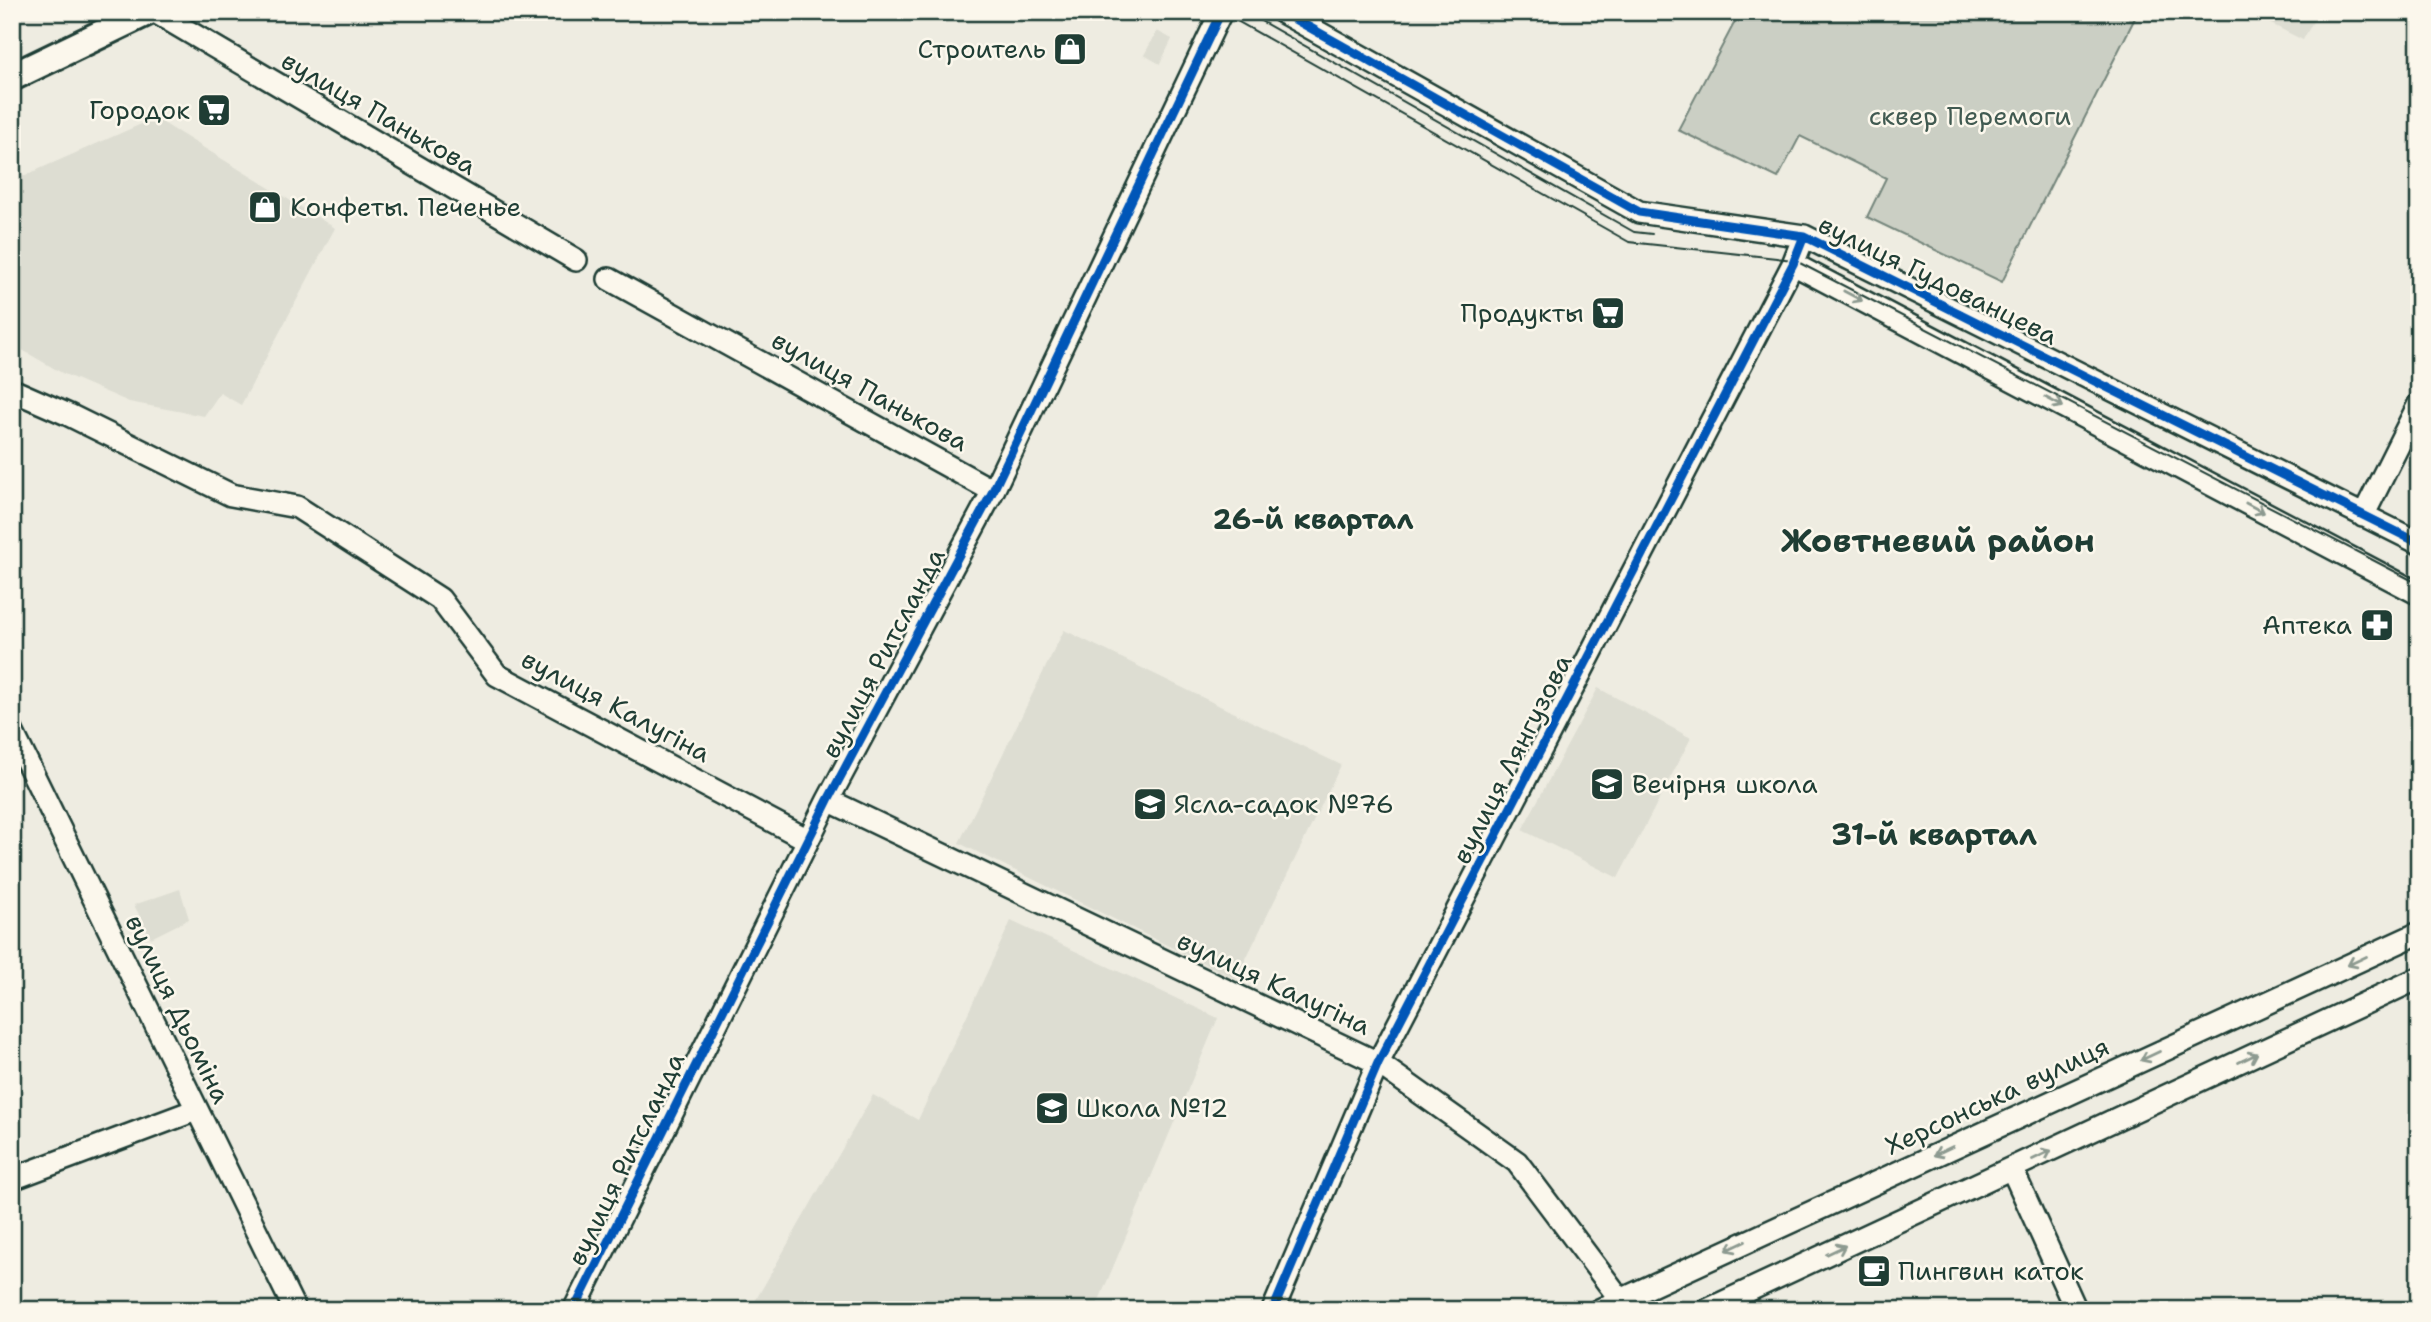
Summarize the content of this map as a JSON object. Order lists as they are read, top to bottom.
{
  "streets": {
    "street": [
      "вулиця Панькова",
      "вулиця Гудованцева",
      "вулиця Ритсланда",
      "вулиця Калугіна",
      "вулиця Лянгузова",
      "вулиця Дьоміна",
      "Херсонська вулиця"
    ]
  },
  "crossings": [
    ["вулиця Панькова", "вулиця Ритсланда"],
    ["вулиця Гудованцева", "вулиця Лянгузова"],
    ["вулиця Ритсланда", "вулиця Калугіна"],
    ["вулиця Калугіна", "вулиця Лянгузова"],
    ["вулиця Калугіна", "Херсонська вулиця"]
  ],
  "districts": ["26-й квартал", "Жовтневий район", "31-й квартал"],
  "parks": ["сквер Перемоги"],
  "places": {
    "shop": ["Строитель", "Конфеты. Печенье"],
    "supermarket": ["Городок", "Продукты"],
    "pharmacy": ["Аптека"],
    "school or university": ["Вечірня школа", "Ясла-садок №76", "Школа №12"],
    "cafe": ["Пингвин каток"]
  }
}
